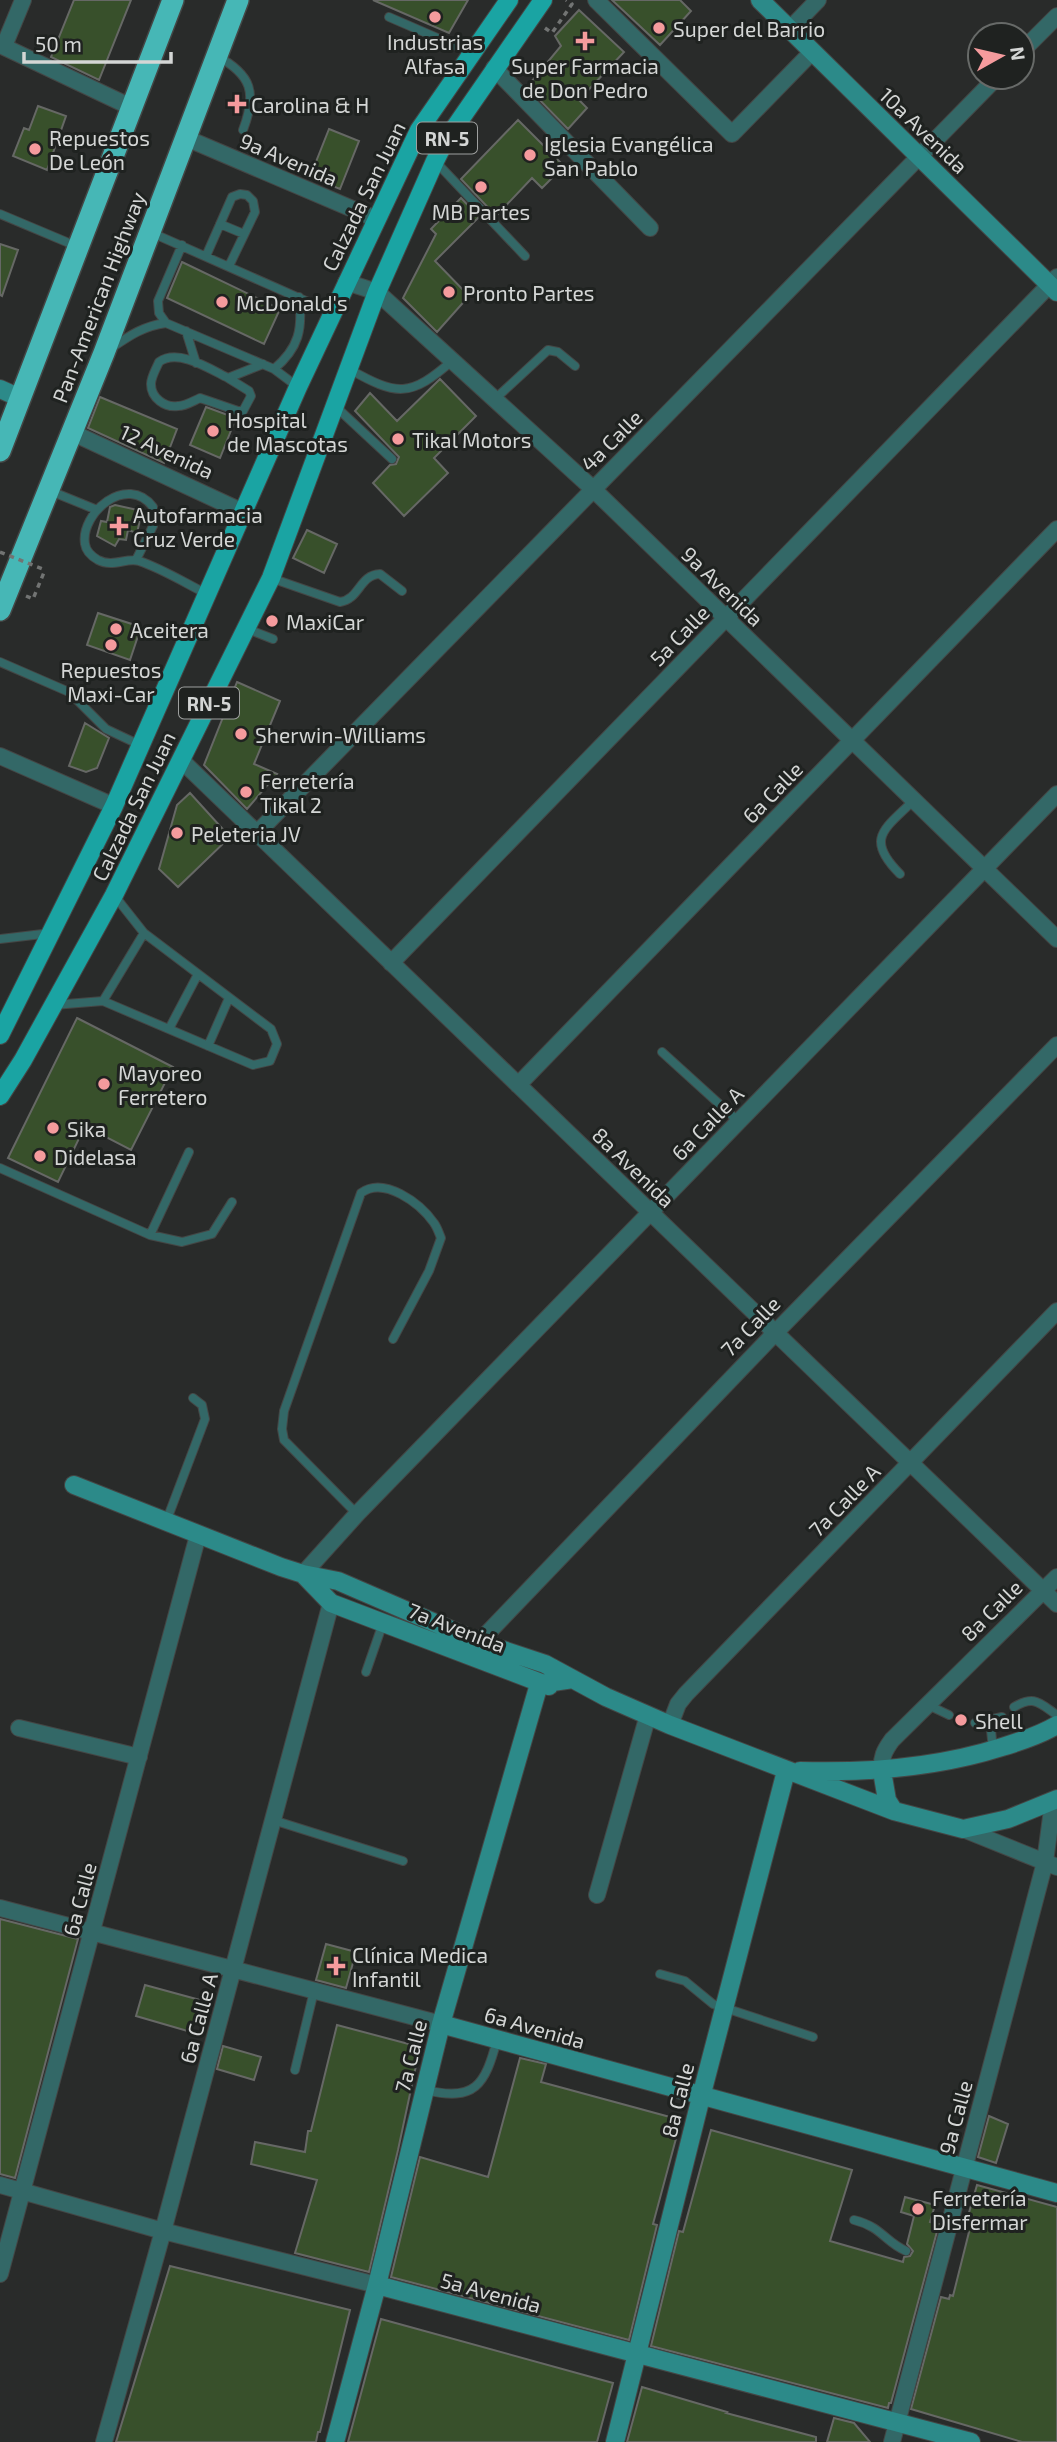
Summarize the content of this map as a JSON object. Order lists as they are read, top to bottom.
{
  "streets": {
    "highway": ["Pan-American Highway"],
    "main road": [
      "10a Avenida",
      "RN-5",
      "Calzada San Juan",
      "7a Calle",
      "8a Calle",
      "7a Avenida",
      "6a Avenida",
      "9a Calle",
      "5a Avenida"
    ],
    "street": [
      "9a Avenida",
      "4a Calle",
      "12 Avenida",
      "5a Calle",
      "6a Calle",
      "6a Calle A",
      "8a Avenida",
      "7a Calle A"
    ]
  },
  "crossings": [
    ["10a Avenida", "4a Calle"],
    ["10a Avenida", "5a Calle"],
    ["9a Avenida", "Calzada San Juan"],
    ["9a Avenida", "Pan-American Highway"],
    ["9a Avenida", "4a Calle"],
    ["9a Avenida", "5a Calle"],
    ["9a Avenida", "6a Calle"],
    ["9a Avenida", "6a Calle A"],
    ["Calzada San Juan", "12 Avenida"],
    ["Calzada San Juan", "8a Avenida"],
    ["Pan-American Highway", "12 Avenida"],
    ["4a Calle", "8a Avenida"],
    ["5a Calle", "8a Avenida"],
    ["6a Calle", "8a Avenida"],
    ["6a Calle", "7a Avenida"],
    ["6a Calle", "6a Avenida"],
    ["6a Calle", "5a Avenida"],
    ["6a Calle A", "8a Avenida"],
    ["6a Calle A", "7a Avenida"],
    ["6a Calle A", "6a Avenida"],
    ["6a Calle A", "5a Avenida"],
    ["8a Avenida", "7a Calle"],
    ["8a Avenida", "7a Calle A"],
    ["8a Avenida", "8a Calle"],
    ["7a Calle", "7a Avenida"],
    ["7a Calle", "6a Avenida"],
    ["7a Calle", "5a Avenida"],
    ["7a Calle A", "7a Avenida"],
    ["8a Calle", "7a Avenida"],
    ["8a Calle", "6a Avenida"],
    ["8a Calle", "5a Avenida"],
    ["7a Avenida", "9a Calle"],
    ["6a Avenida", "9a Calle"],
    ["9a Calle", "5a Avenida"]
  ],
  "places": {
    "other": [
      "Industrias Alfasa",
      "Super del Barrio",
      "Repuestos De León",
      "Iglesia Evangélica San Pablo",
      "MB Partes",
      "Pronto Partes",
      "McDonald's",
      "Hospital de Mascotas",
      "Tikal Motors",
      "MaxiCar",
      "Aceitera",
      "Repuestos Maxi-Car",
      "Sherwin-Williams",
      "Ferretería Tikal 2",
      "Peleteria JV",
      "Mayoreo Ferretero",
      "Sika",
      "Didelasa",
      "Shell",
      "Ferretería Disfermar"
    ],
    "health": [
      "Super Farmacia de Don Pedro",
      "Carolina & H",
      "Autofarmacia Cruz Verde",
      "Clínica Medica Infantil"
    ]
  },
  "scale_bar": "50 m",
  "north": "right"
}
